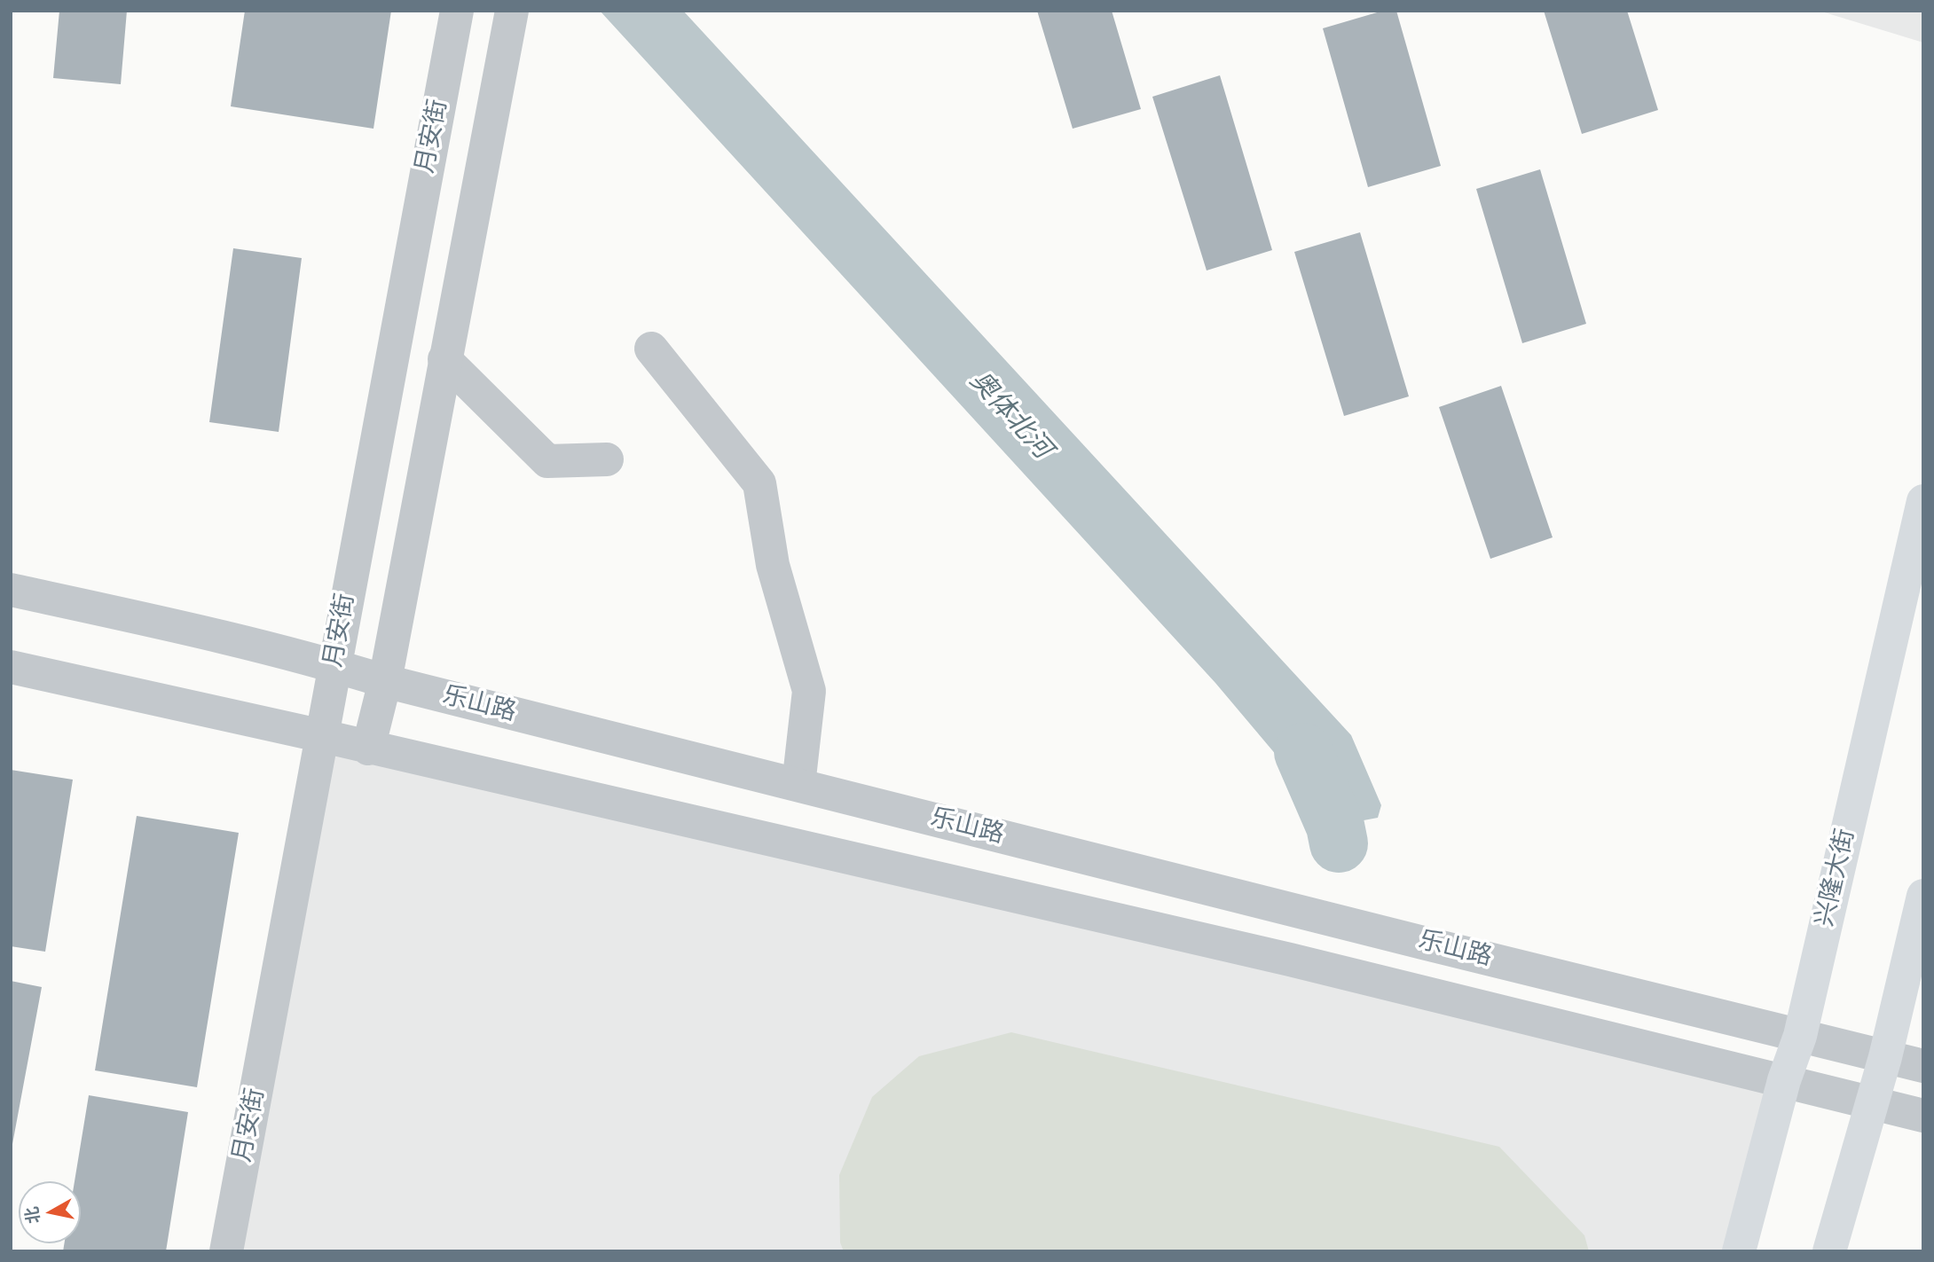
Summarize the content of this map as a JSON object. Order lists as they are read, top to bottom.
{
  "streets": {
    "main road": ["兴隆大街"],
    "street": ["月安街", "乐山路"]
  },
  "crossings": [
    ["月安街", "乐山路"],
    ["乐山路", "兴隆大街"]
  ],
  "water": ["奥体北河"],
  "north": "left"
}
